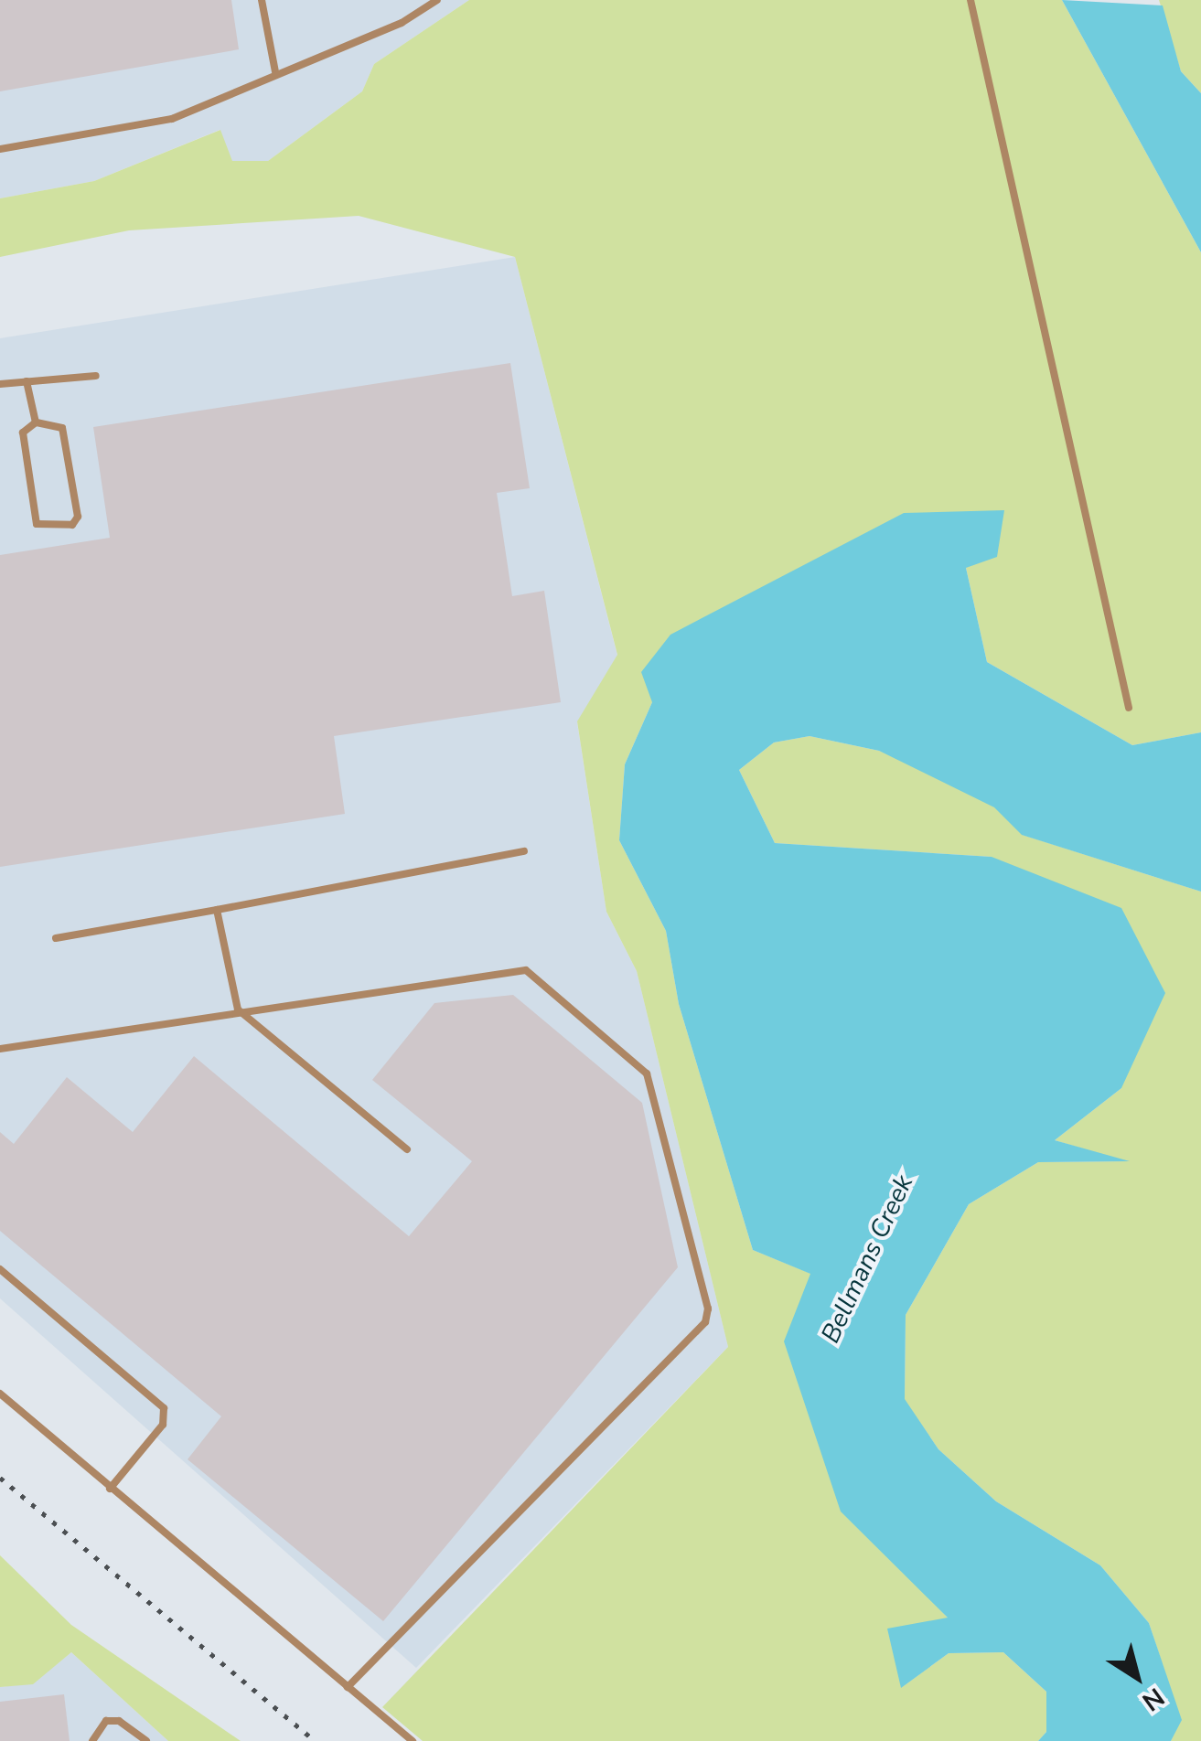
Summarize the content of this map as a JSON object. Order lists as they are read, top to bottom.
{
  "water": ["Bellmans Creek"],
  "north": "bottom right"
}
